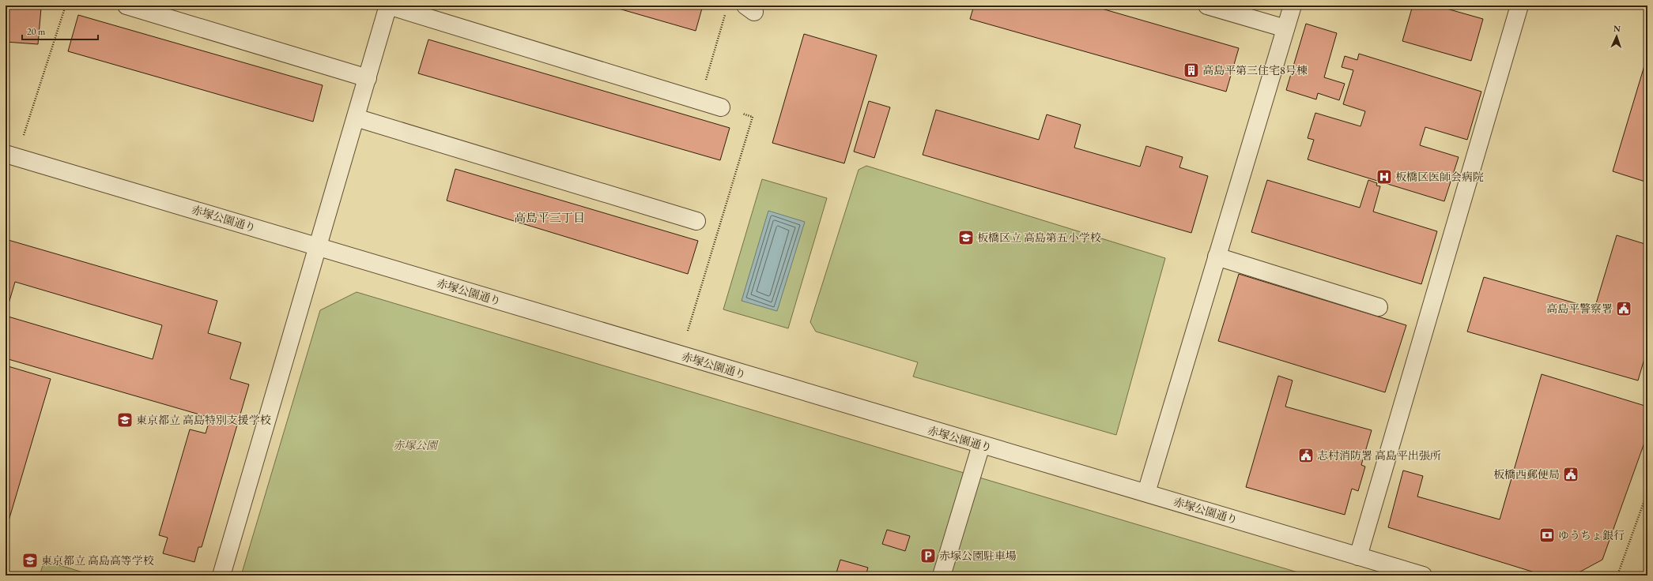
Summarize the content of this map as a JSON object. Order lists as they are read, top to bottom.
{
  "streets": {
    "street": ["赤塚公園通り"]
  },
  "districts": ["高島平三丁目"],
  "parks": ["赤塚公園"],
  "places": {
    "building": ["高島平第三住宅8号棟"],
    "hospital": ["板橋区医師会病院"],
    "school or university": ["板橋区立 高島第五小学校", "東京都立 高島特別支援学校", "東京都立 高島高等学校"],
    "public building": ["高島平警察署", "志村消防署 高島平出張所", "板橋西郵便局"],
    "bank": ["ゆうちょ銀行"],
    "parking": ["赤塚公園駐車場"]
  },
  "scale_bar": "20 m",
  "north": "top"
}
